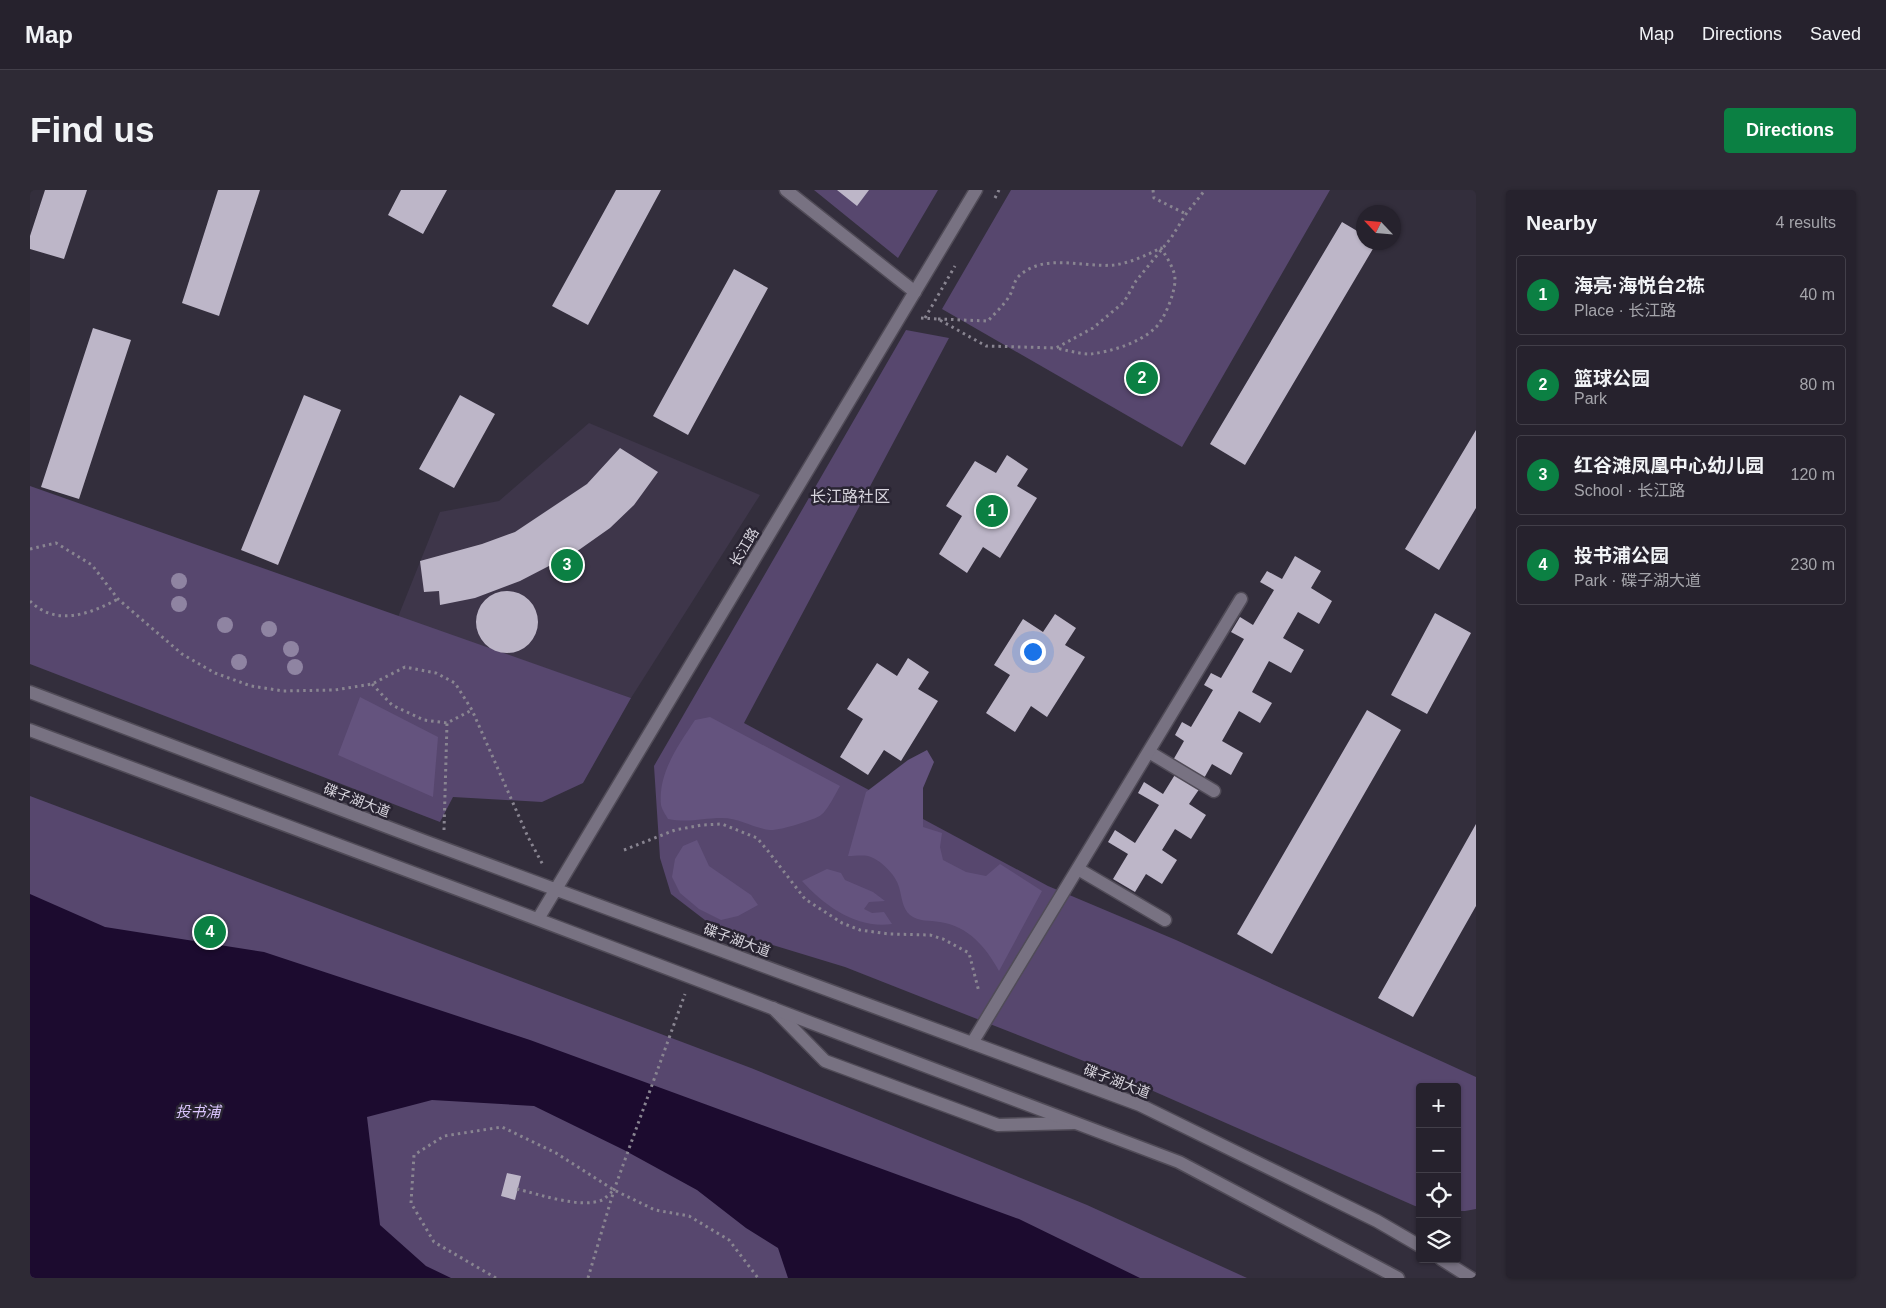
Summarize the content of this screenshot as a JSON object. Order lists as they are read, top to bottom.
{
  "streets": {
    "main road": ["长江路", "碟子湖大道"]
  },
  "crossings": [
    ["长江路", "碟子湖大道"]
  ],
  "districts": ["长江路社区"],
  "water": ["投书浦"],
  "north": "top left",
  "page": {
    "header": "Map",
    "nav": ["Map", "Directions", "Saved"],
    "buttons": "Directions",
    "title": "Find us",
    "heading": ["Nearby", "4 results"],
    "list": [
      {
        "mark": "1",
        "name": "海亮·海悦台2栋",
        "note": "Place · 长江路",
        "value": "40 m"
      },
      {
        "mark": "2",
        "name": "篮球公园",
        "note": "Park",
        "value": "80 m"
      },
      {
        "mark": "3",
        "name": "红谷滩凤凰中心幼儿园",
        "note": "School · 长江路",
        "value": "120 m"
      },
      {
        "mark": "4",
        "name": "投书浦公园",
        "note": "Park · 碟子湖大道",
        "value": "230 m"
      }
    ],
    "pins": [
      "2",
      "1",
      "3",
      "4"
    ],
    "map_buttons": ["+", "−"]
  }
}
